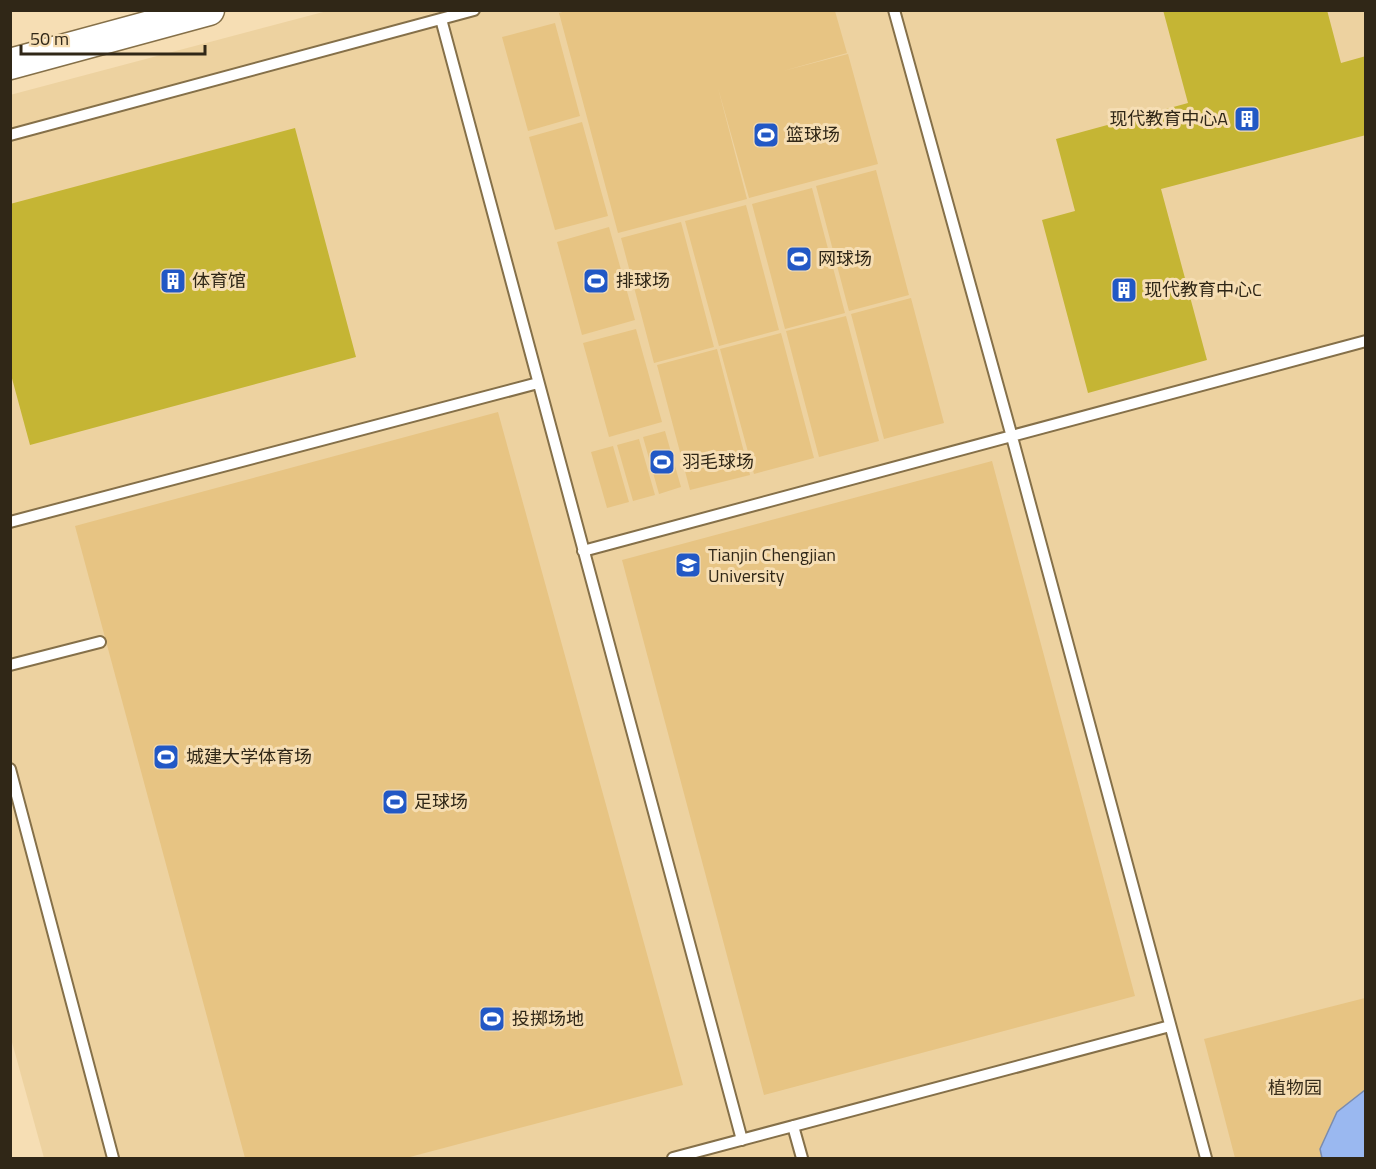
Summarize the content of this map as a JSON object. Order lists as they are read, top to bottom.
{
  "parks": ["植物园"],
  "places": {
    "building": ["现代教育中心A", "体育馆", "现代教育中心C"],
    "sports": [
      "篮球场",
      "网球场",
      "排球场",
      "羽毛球场",
      "城建大学体育场",
      "足球场",
      "投掷场地"
    ],
    "school or university": ["Tianjin Chengjian University"]
  },
  "scale_bar": "50 m"
}
